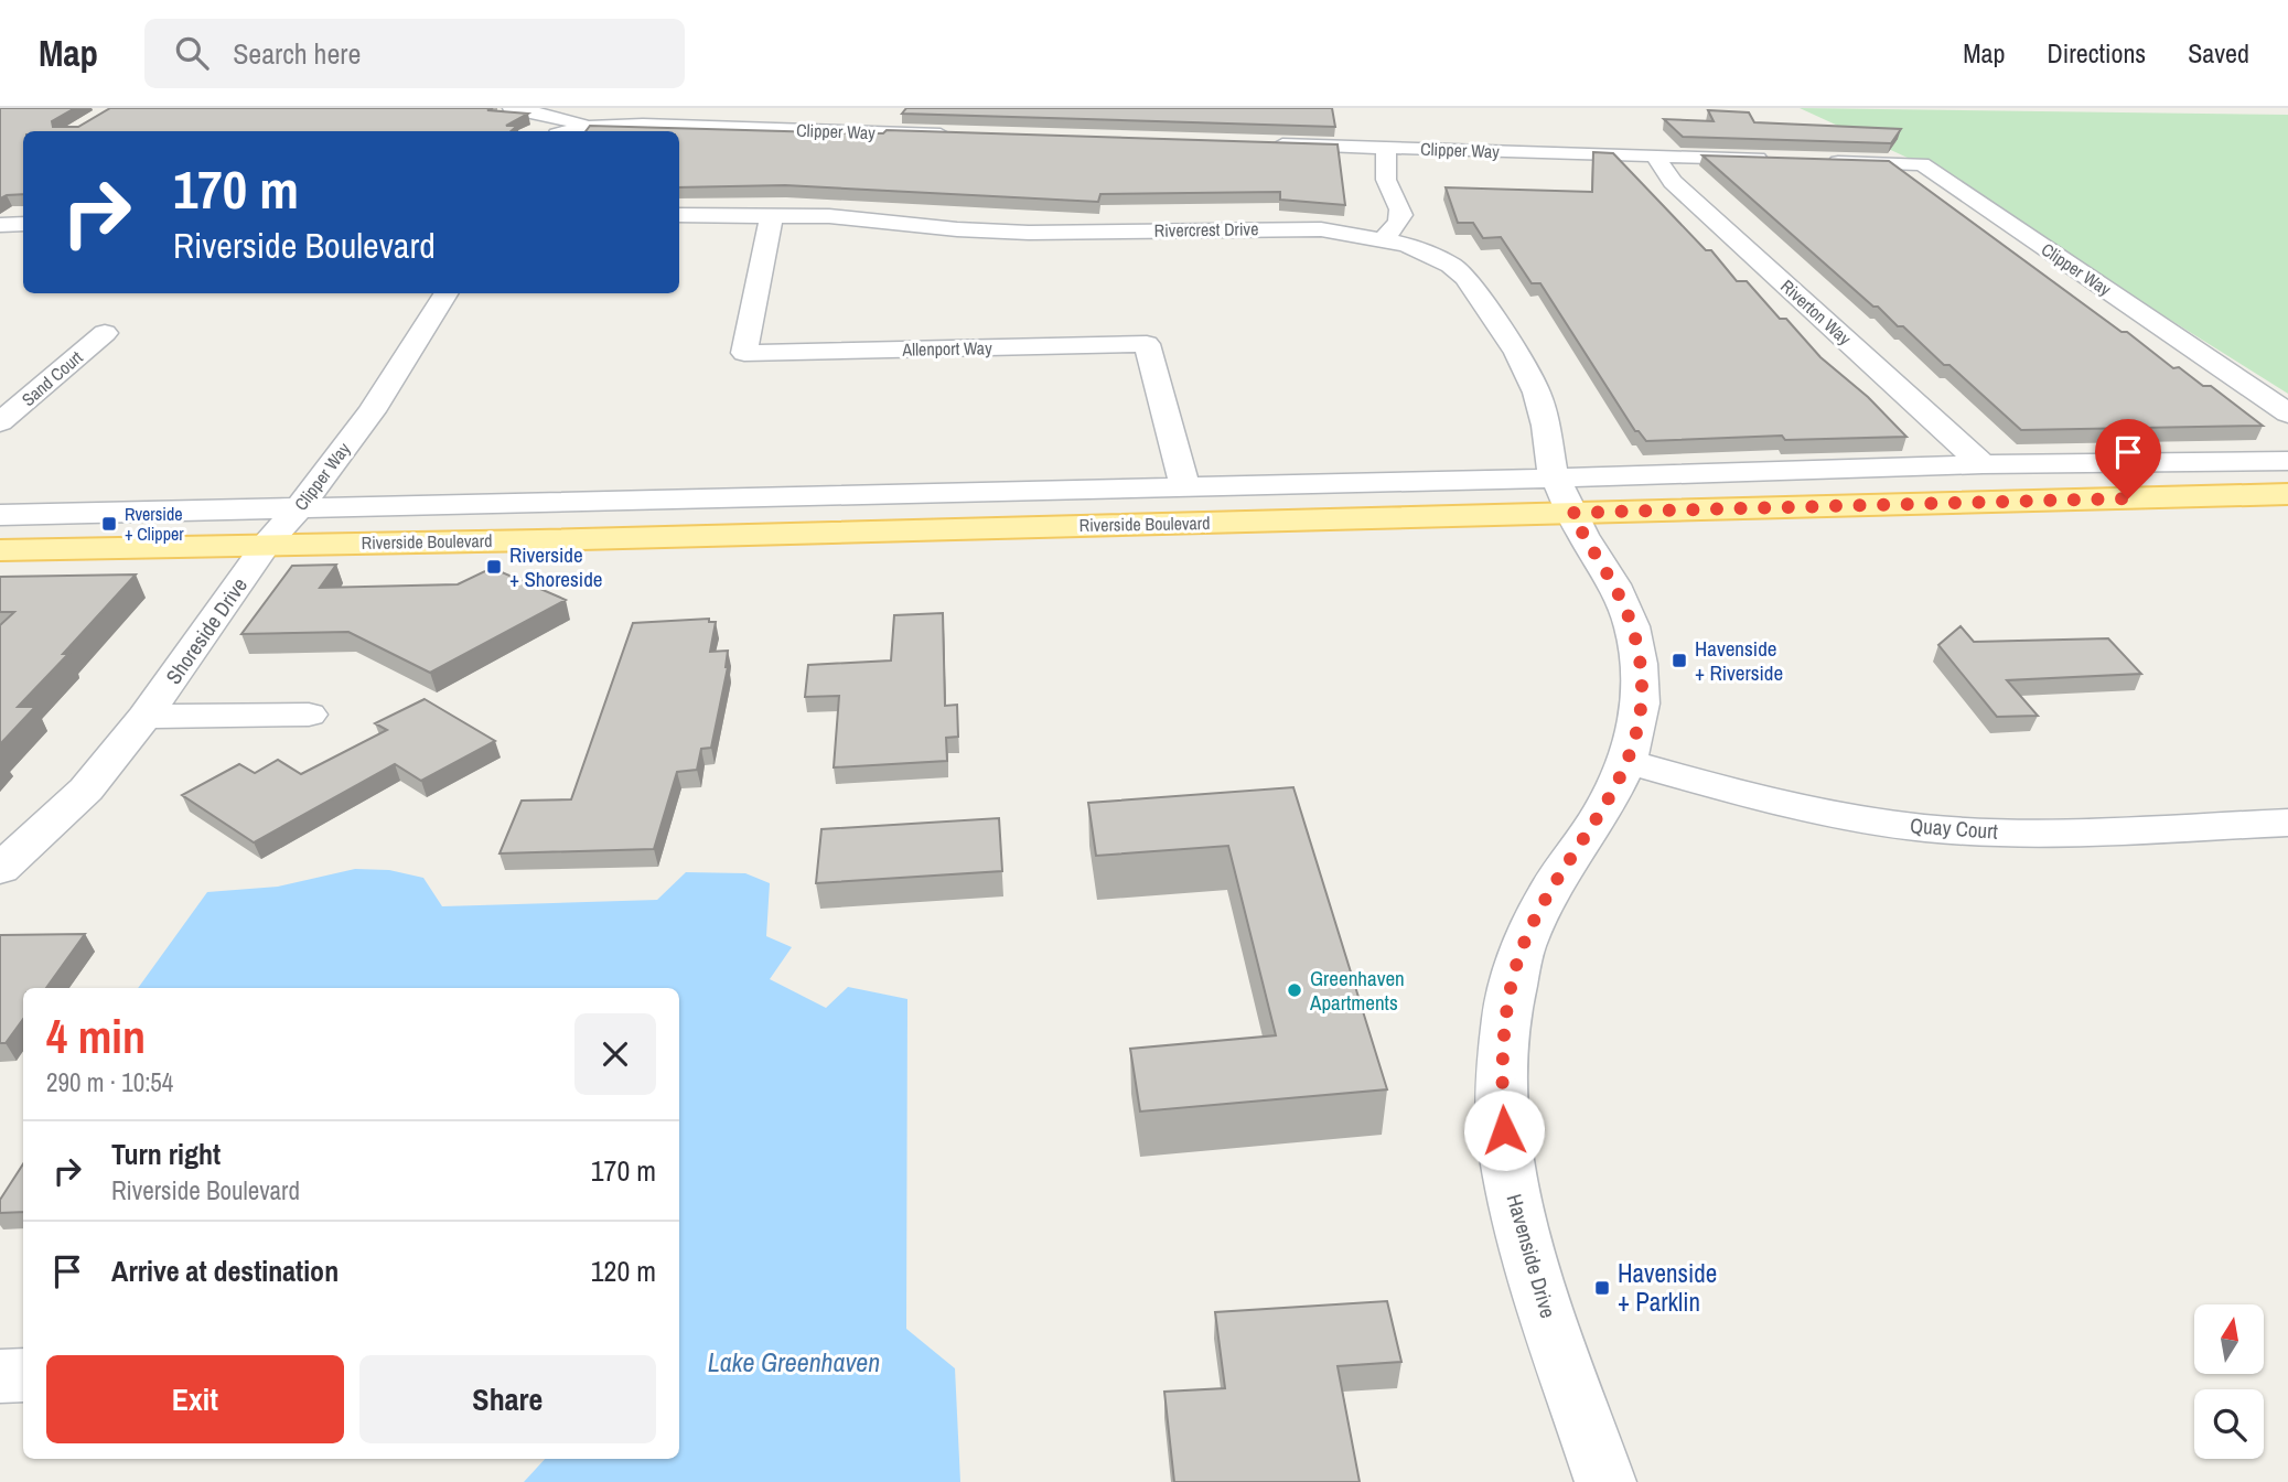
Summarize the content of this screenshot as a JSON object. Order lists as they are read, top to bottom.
{
  "streets": {
    "main road": ["Riverside Boulevard"],
    "street": [
      "Clipper Way",
      "Rivercrest Drive",
      "Riverton Way",
      "Allenport Way",
      "Sand Court",
      "Shoreside Drive",
      "Quay Court",
      "Havenside Drive"
    ]
  },
  "crossings": [
    ["Clipper Way", "Riverton Way"],
    ["Clipper Way", "Riverside Boulevard"],
    ["Clipper Way", "Shoreside Drive"],
    ["Rivercrest Drive", "Allenport Way"],
    ["Rivercrest Drive", "Riverside Boulevard"],
    ["Rivercrest Drive", "Havenside Drive"],
    ["Riverside Boulevard", "Shoreside Drive"],
    ["Riverside Boulevard", "Havenside Drive"],
    ["Quay Court", "Havenside Drive"]
  ],
  "water": ["Lake Greenhaven"],
  "places": {
    "transit": [
      "Rverside + Clipper",
      "Riverside + Shoreside",
      "Havenside + Riverside",
      "Havenside + Parklin"
    ],
    "other": ["Greenhaven Apartments"]
  },
  "north": "top",
  "page": {
    "header": "Map",
    "search": "Search here",
    "nav": ["Map", "Directions", "Saved"],
    "turn": ["170 m", "Riverside Boulevard"],
    "heading": ["4 min", "290 m · 10:54"],
    "list": [
      {
        "name": "Turn right",
        "note": "Riverside Boulevard",
        "value": "170 m"
      },
      {
        "name": "Arrive at destination",
        "value": "120 m"
      }
    ],
    "buttons": ["Exit", "Share"]
  }
}
